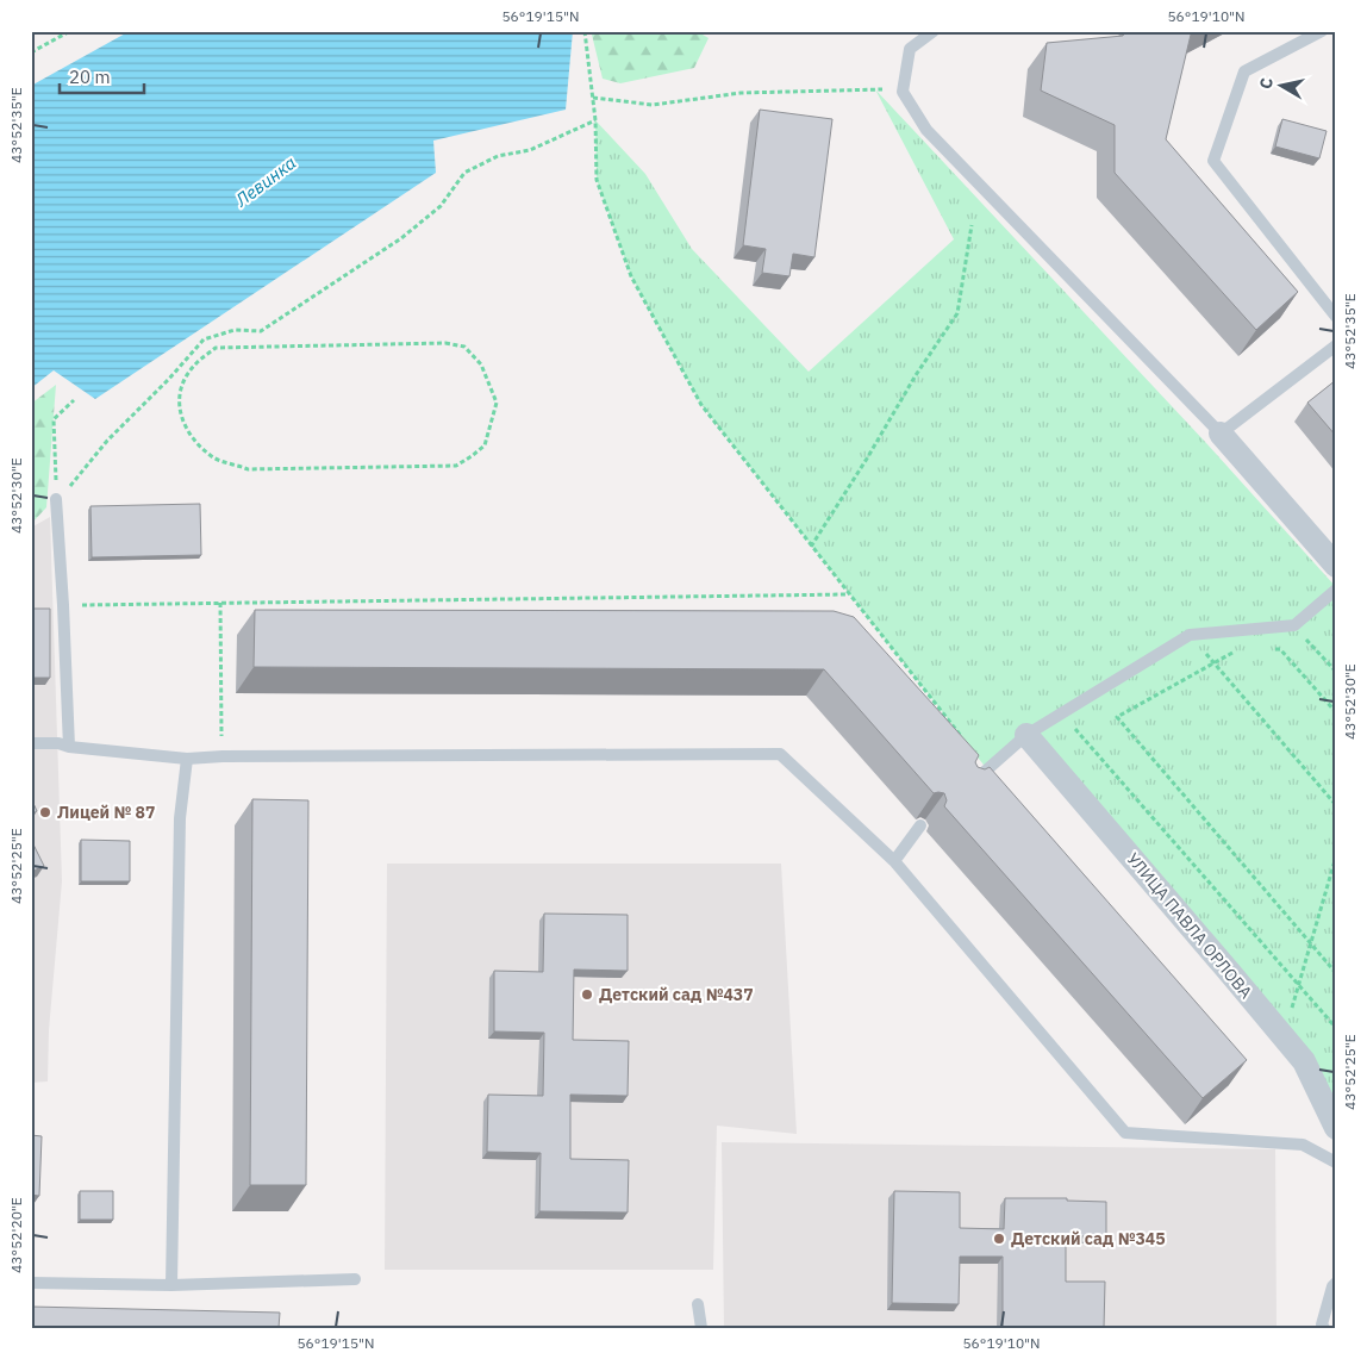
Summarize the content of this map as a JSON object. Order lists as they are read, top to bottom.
{
  "streets": {
    "street": ["УЛИЦА ПАВЛА ОРЛОВА"]
  },
  "water": ["Левинка"],
  "places": ["Лицей № 87", "Детский сад №437", "Детский сад №345"],
  "scale_bar": "20 m",
  "north": "left",
  "coordinates": [
    "56°19'15\"N",
    "56°19'10\"N",
    "43°52'35\"E",
    "43°52'30\"E",
    "43°52'25\"E",
    "43°52'20\"E"
  ]
}
